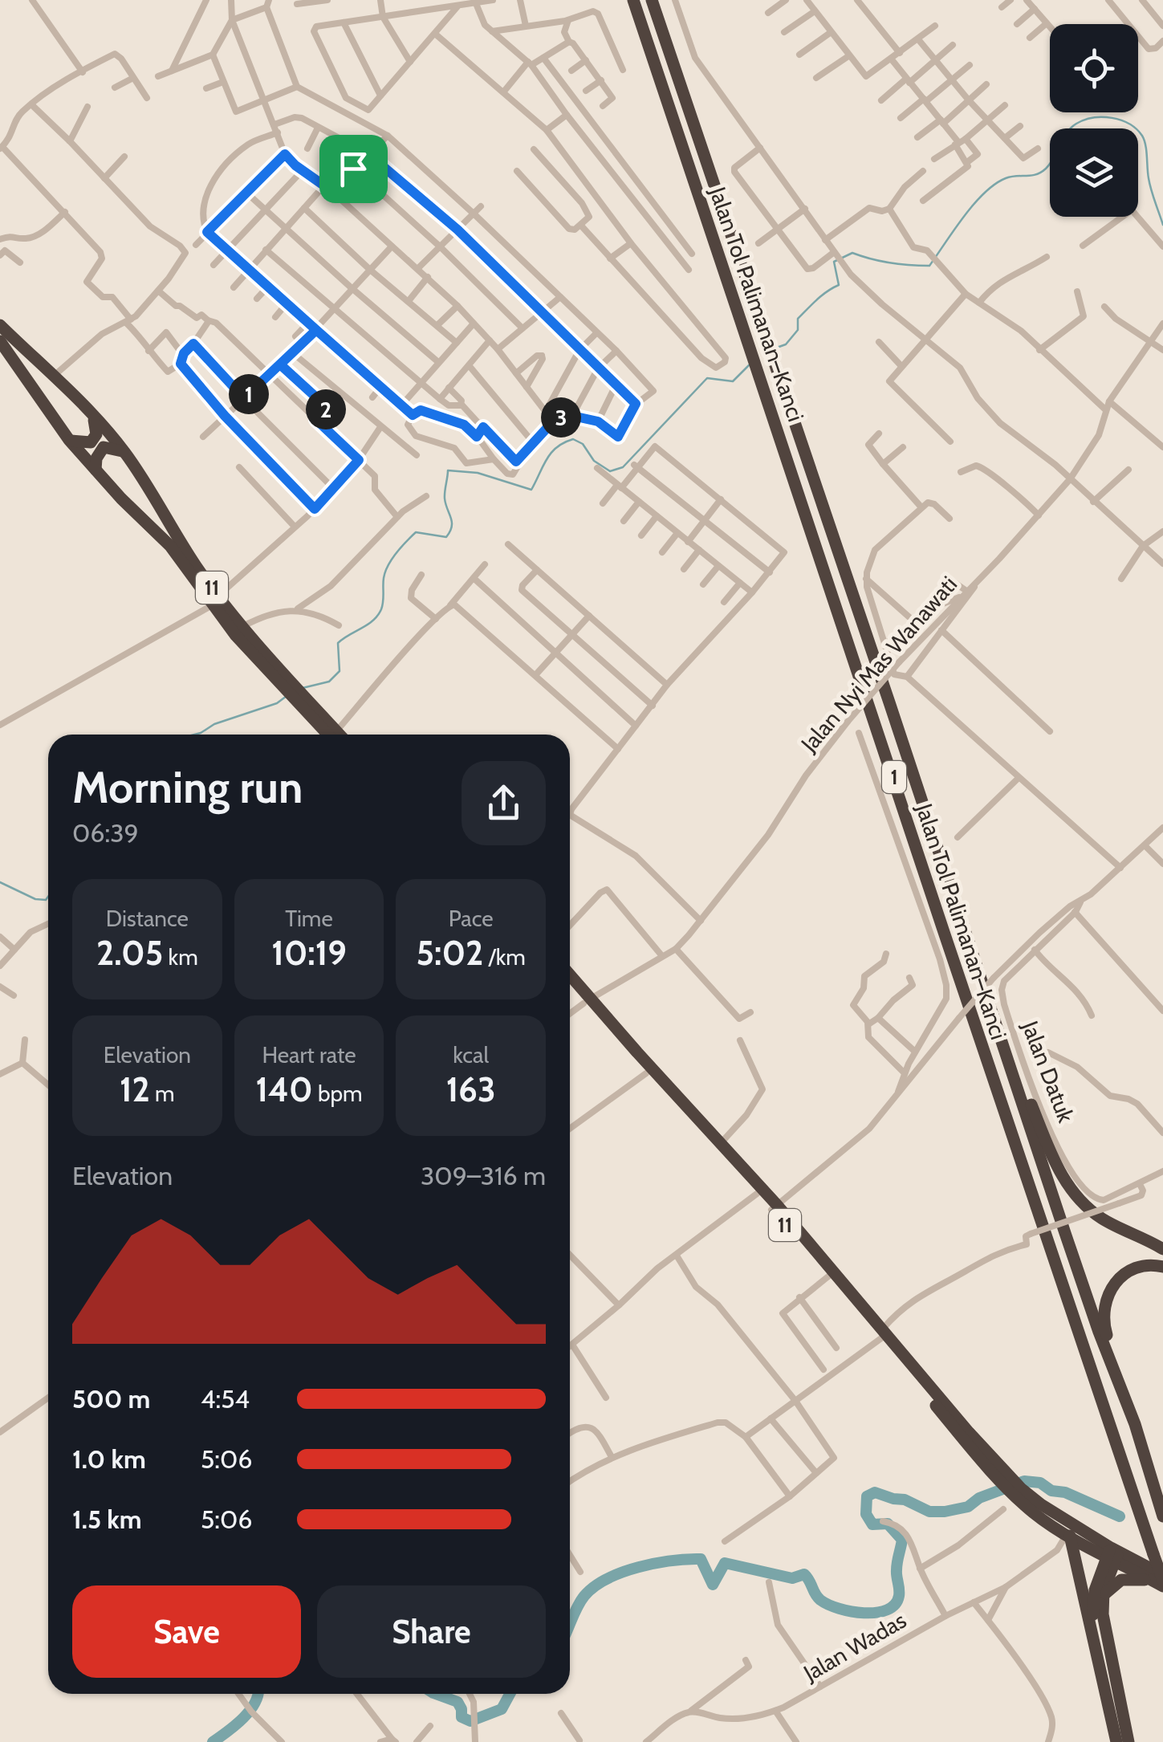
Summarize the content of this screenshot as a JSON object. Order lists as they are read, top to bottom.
{
  "streets": {
    "highway": ["Jalan Tol Palimanan–Kanci", "11", "1"],
    "street": ["Jalan Nyi Mas Wanawati", "Jalan Datuk", "Jalan Wadas"]
  },
  "crossings": [
    ["Jalan Tol Palimanan–Kanci", "11"],
    ["11", "Jalan Nyi Mas Wanawati"],
    ["11", "Jalan Wadas"]
  ],
  "page": {
    "pins": ["1", "2", "3"],
    "heading": ["Morning run", "06:39"],
    "stats": [
      ["Distance", "2.05 km"],
      ["Time", "10:19"],
      ["Pace", "5:02 /km"],
      ["Elevation", "12 m"],
      ["Heart rate", "140 bpm"],
      ["kcal", "163"]
    ],
    "chart": ["Elevation", "309–316 m"],
    "list": [
      {
        "name": "500 m",
        "note": "4:54"
      },
      {
        "name": "1.0 km",
        "note": "5:06"
      },
      {
        "name": "1.5 km",
        "note": "5:06"
      }
    ],
    "buttons": ["Save", "Share"]
  }
}
